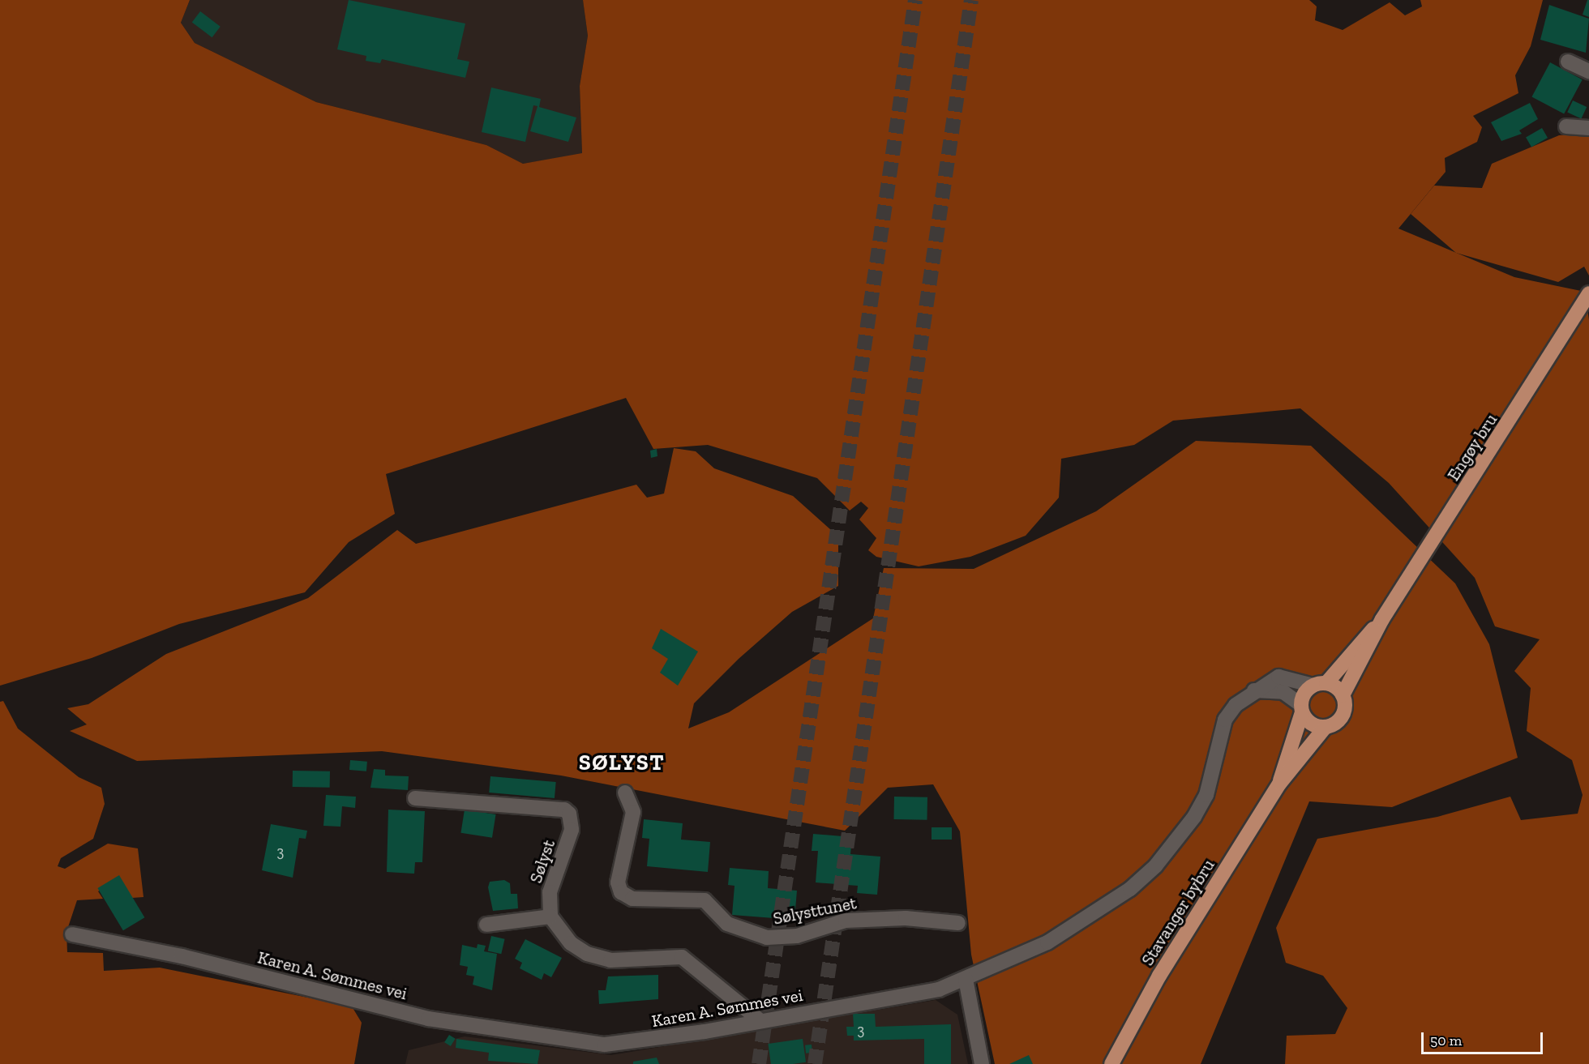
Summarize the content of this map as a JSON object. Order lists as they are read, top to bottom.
{
  "streets": {
    "main road": ["Engøy bru", "Stavanger bybru"],
    "street": ["Sølyst", "Sølysttunet", "Karen A. Sømmes vei"]
  },
  "crossings": [
    ["Engøy bru", "Karen A. Sømmes vei"]
  ],
  "districts": ["SØLYST"],
  "house_numbers": ["3", "3"],
  "scale_bar": "50 m"
}
